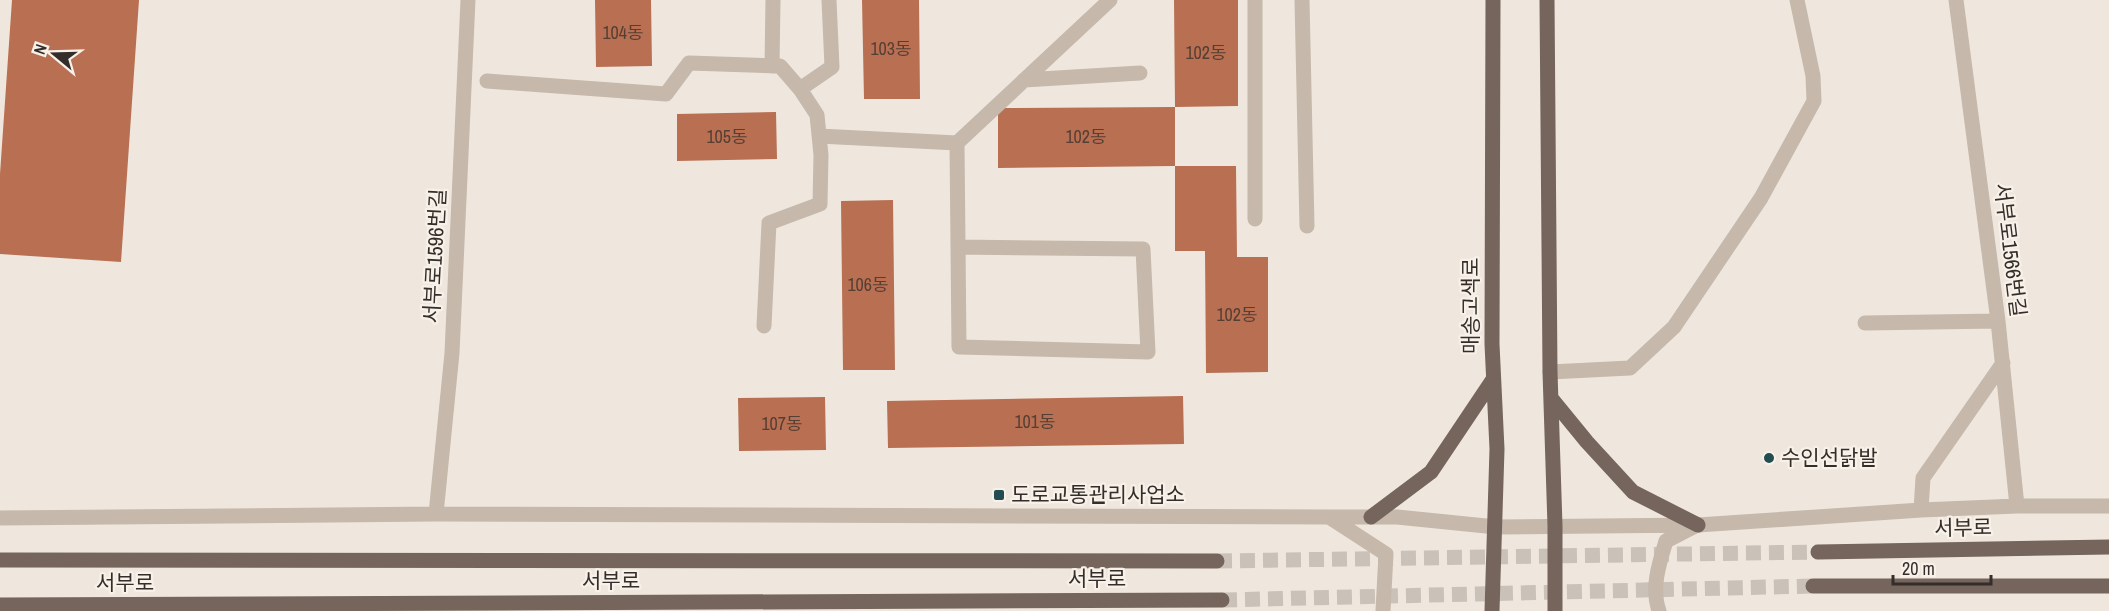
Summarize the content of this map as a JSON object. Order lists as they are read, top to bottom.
{
  "streets": {
    "main road": ["매송고색로", "서부로"],
    "street": ["서부로1566번길", "서부로1596번길"]
  },
  "places": {
    "other": ["수인선닭발"],
    "transit": ["도로교통관리사업소"]
  },
  "house_numbers": [
    "104동",
    "103동",
    "102동",
    "105동",
    "102동",
    "106동",
    "102동",
    "101동",
    "107동"
  ],
  "scale_bar": "20 m",
  "north": "left"
}
